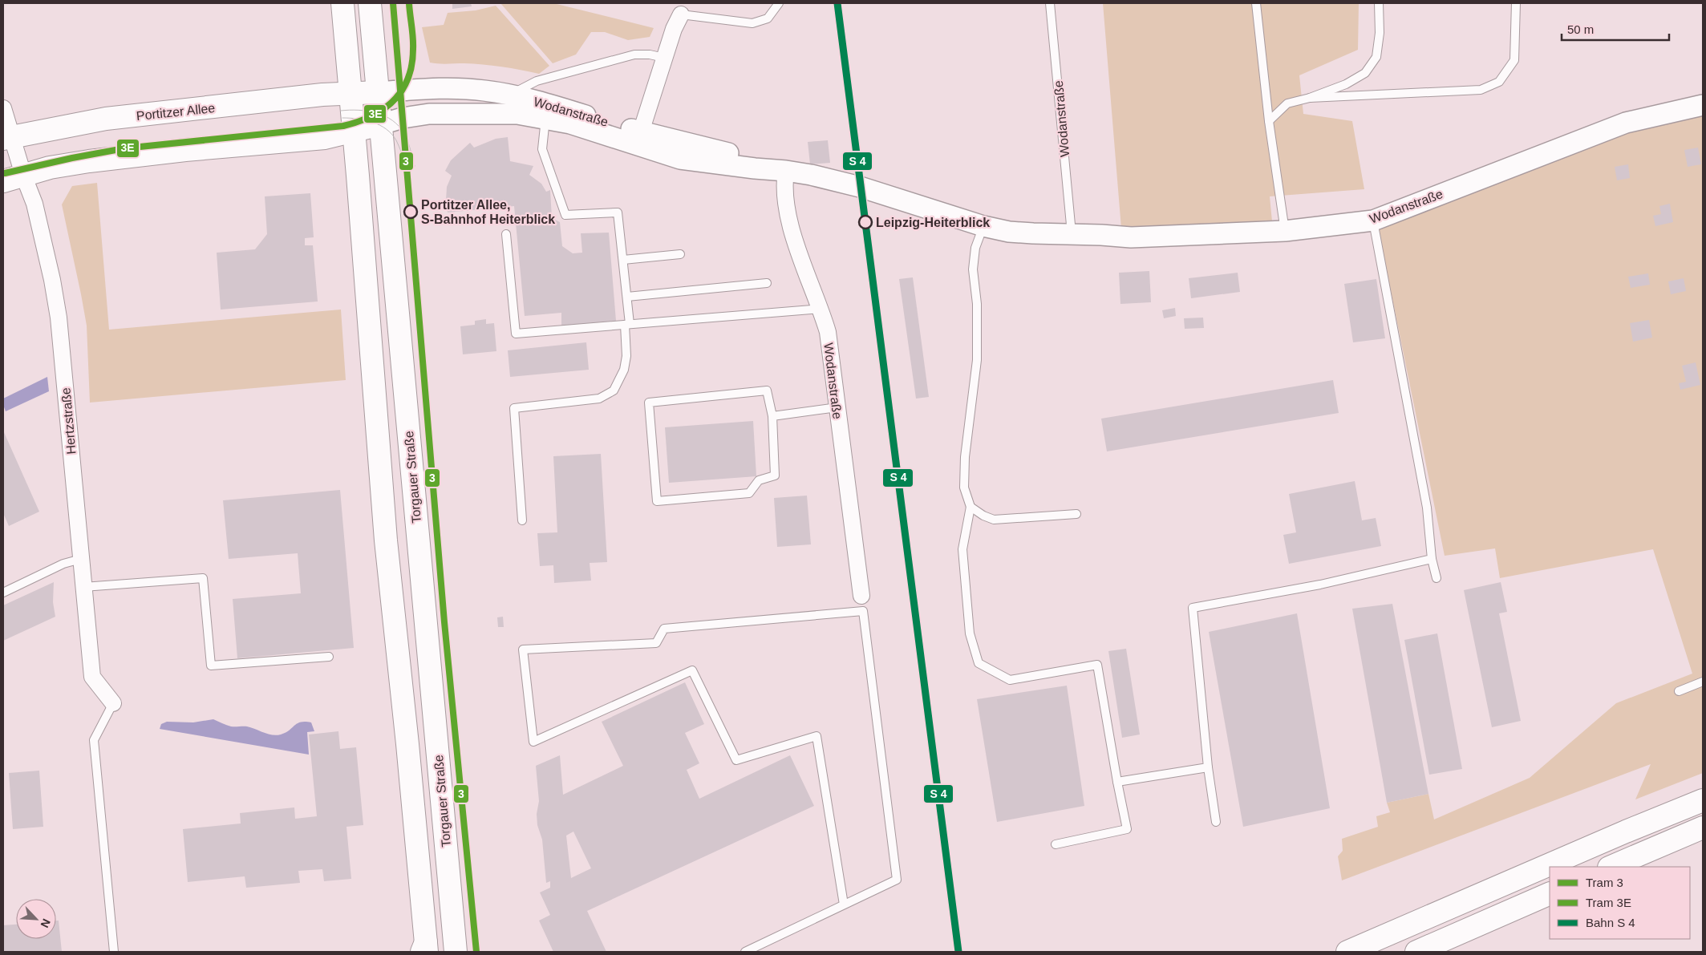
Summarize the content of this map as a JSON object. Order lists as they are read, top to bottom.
{
  "streets": {
    "main road": ["Portitzer Allee", "Wodanstraße", "Torgauer Straße"],
    "street": ["Hertzstraße"]
  },
  "crossings": [
    ["Portitzer Allee", "Wodanstraße"],
    ["Portitzer Allee", "Hertzstraße"],
    ["Wodanstraße", "Torgauer Straße"]
  ],
  "places": ["Portitzer Allee, S-Bahnhof Heiterblick", "Leipzig-Heiterblick"],
  "lines": ["tram line 3", "tram line 3E"],
  "legend": ["Tram 3", "Tram 3E", "Bahn S 4"],
  "scale_bar": "50 m",
  "north": "bottom right"
}
